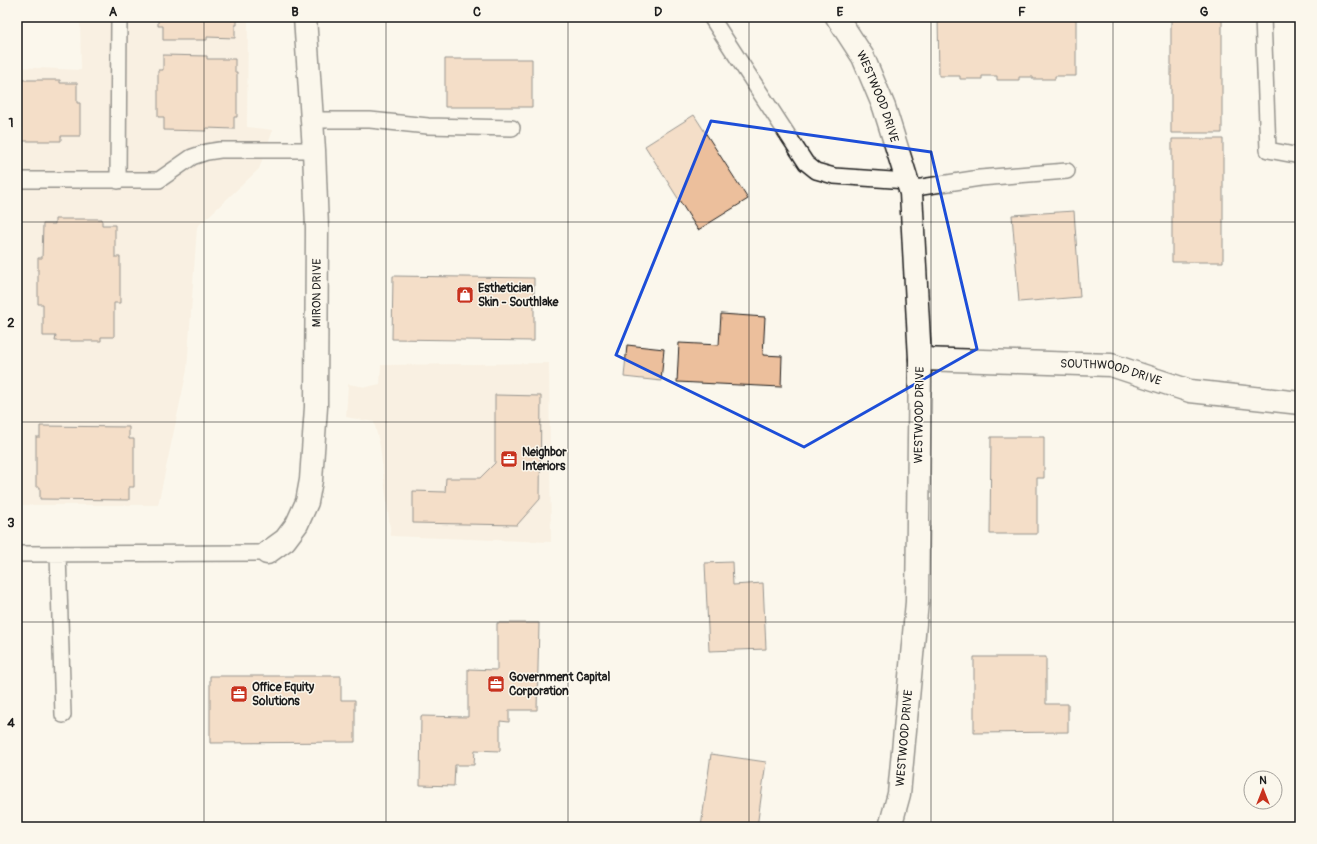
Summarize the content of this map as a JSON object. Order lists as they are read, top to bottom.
{
  "streets": {
    "street": ["WESTWOOD DRIVE", "MIRON DRIVE", "SOUTHWOOD DRIVE"]
  },
  "crossings": [
    ["WESTWOOD DRIVE", "SOUTHWOOD DRIVE"]
  ],
  "places": {
    "shop": ["Esthetician Skin - Southlake"],
    "office": ["Neighbor Interiors", "Government Capital Corporation", "Office Equity Solutions"]
  },
  "north": "top",
  "grid": {
    "columns": [
      "A",
      "B",
      "C",
      "D",
      "E",
      "F",
      "G"
    ],
    "rows": [
      "1",
      "2",
      "3",
      "4"
    ]
  }
}
